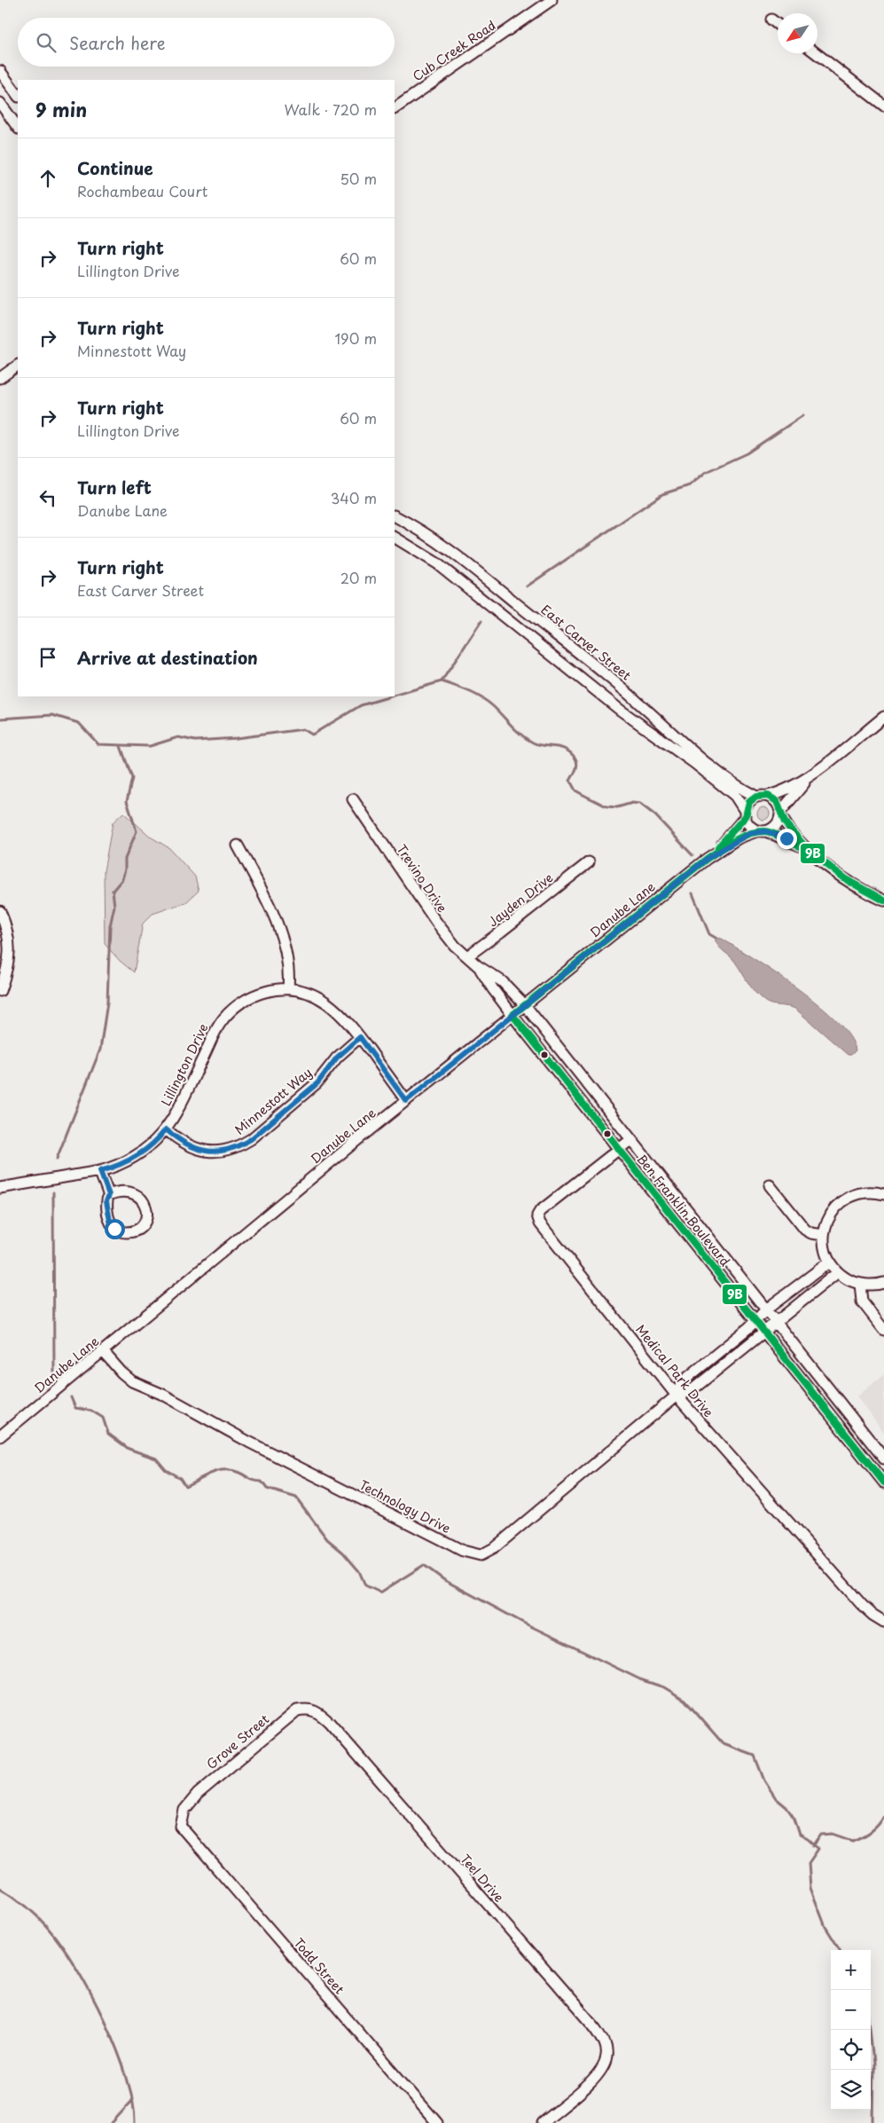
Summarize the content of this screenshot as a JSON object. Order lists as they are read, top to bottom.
{
  "streets": {
    "street": [
      "Cub Creek Road",
      "East Carver Street",
      "Trevino Drive",
      "Jayden Drive",
      "Danube Lane",
      "Lillington Drive",
      "Minnestott Way",
      "Ben Franklin Boulevard",
      "Medical Park Drive",
      "Technology Drive",
      "Grove Street",
      "Teel Drive",
      "Todd Street"
    ]
  },
  "crossings": [
    ["East Carver Street", "Danube Lane"],
    ["Trevino Drive", "Jayden Drive"],
    ["Trevino Drive", "Danube Lane"],
    ["Trevino Drive", "Ben Franklin Boulevard"],
    ["Danube Lane", "Lillington Drive"],
    ["Danube Lane", "Ben Franklin Boulevard"],
    ["Danube Lane", "Technology Drive"],
    ["Lillington Drive", "Minnestott Way"],
    ["Ben Franklin Boulevard", "Medical Park Drive"],
    ["Ben Franklin Boulevard", "Technology Drive"],
    ["Medical Park Drive", "Technology Drive"],
    ["Grove Street", "Teel Drive"],
    ["Grove Street", "Todd Street"]
  ],
  "lines": ["transit line 9B"],
  "north": "bottom left",
  "page": {
    "search": "Search here",
    "heading": ["9 min", "Walk · 720 m"],
    "list": [
      ["Continue", "Rochambeau Court", "50 m"],
      ["Turn right", "Lillington Drive", "60 m"],
      ["Turn right", "Minnestott Way", "190 m"],
      ["Turn right", "Lillington Drive", "60 m"],
      ["Turn left", "Danube Lane", "340 m"],
      ["Turn right", "East Carver Street", "20 m"],
      "Arrive at destination"
    ],
    "map_buttons": ["+", "−"]
  }
}
